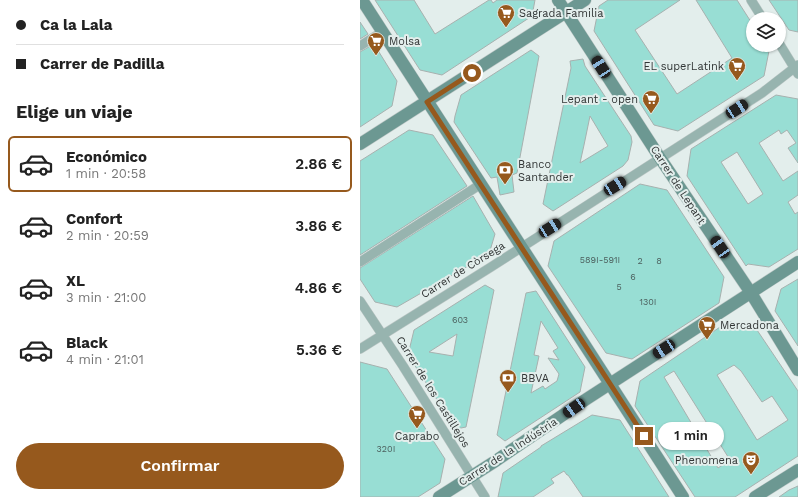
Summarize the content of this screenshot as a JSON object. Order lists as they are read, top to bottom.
{
  "streets": {
    "main road": ["Carrer de Lepant", "Carrer de la Indústria"],
    "street": ["Carrer de Còrsega", "Carrer de los Castillejos"]
  },
  "crossings": [
    ["Carrer de Lepant", "Carrer de Còrsega"],
    ["Carrer de Lepant", "Carrer de la Indústria"],
    ["Carrer de Còrsega", "Carrer de los Castillejos"],
    ["Carrer de los Castillejos", "Carrer de la Indústria"]
  ],
  "places": {
    "supermarket": [
      "Sagrada Familia",
      "Molsa",
      "EL superLatink",
      "Lepant - open",
      "Mercadona",
      "Caprabo"
    ],
    "bank": ["Banco Santander", "BBVA"],
    "theatre": ["Phenomena"]
  },
  "house_numbers": [
    "589I-591I",
    "2",
    "8",
    "6",
    "5",
    "130I",
    "603",
    "320I"
  ],
  "page": {
    "banner": ["Ca la Lala", "Carrer de Padilla"],
    "heading": "Elige un viaje",
    "list": [
      {
        "name": "Económico",
        "note": "1 min · 20:58",
        "value": "2.86 €"
      },
      {
        "name": "Confort",
        "note": "2 min · 20:59",
        "value": "3.86 €"
      },
      {
        "name": "XL",
        "note": "3 min · 21:00",
        "value": "4.86 €"
      },
      {
        "name": "Black",
        "note": "4 min · 21:01",
        "value": "5.36 €"
      }
    ],
    "bubble": "1 min",
    "buttons": "Confirmar"
  }
}
